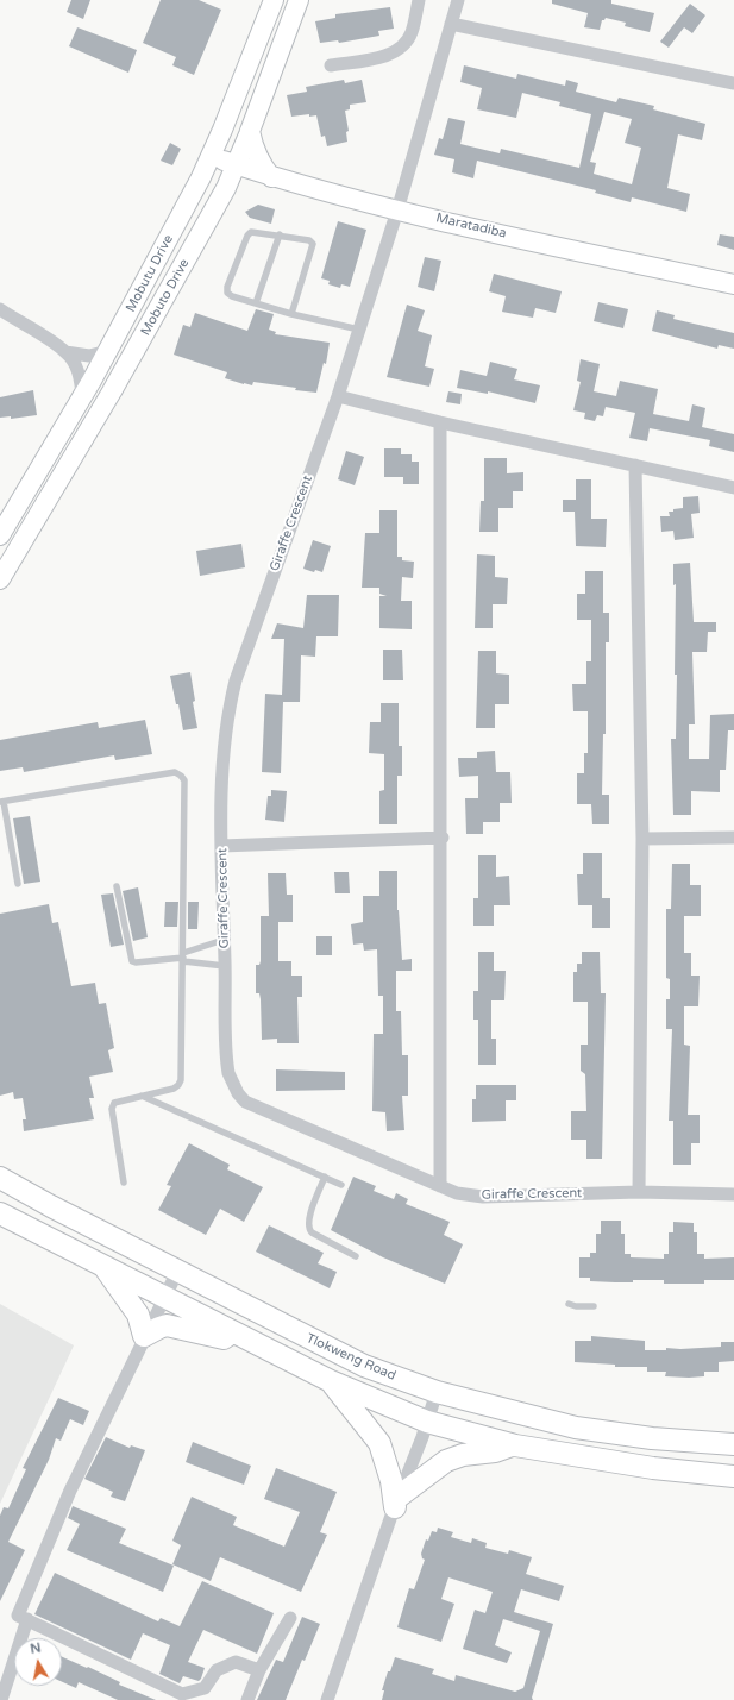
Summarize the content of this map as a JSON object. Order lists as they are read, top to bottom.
{
  "streets": {
    "main road": [
      "Maratadiba",
      "Mobutu Drive",
      "Mobuto Drive",
      "Tlokweng Road"
    ],
    "street": ["Giraffe Crescent"]
  },
  "crossings": [
    ["Maratadiba", "Mobutu Drive"],
    ["Maratadiba", "Mobuto Drive"],
    ["Maratadiba", "Giraffe Crescent"]
  ],
  "north": "top"
}
